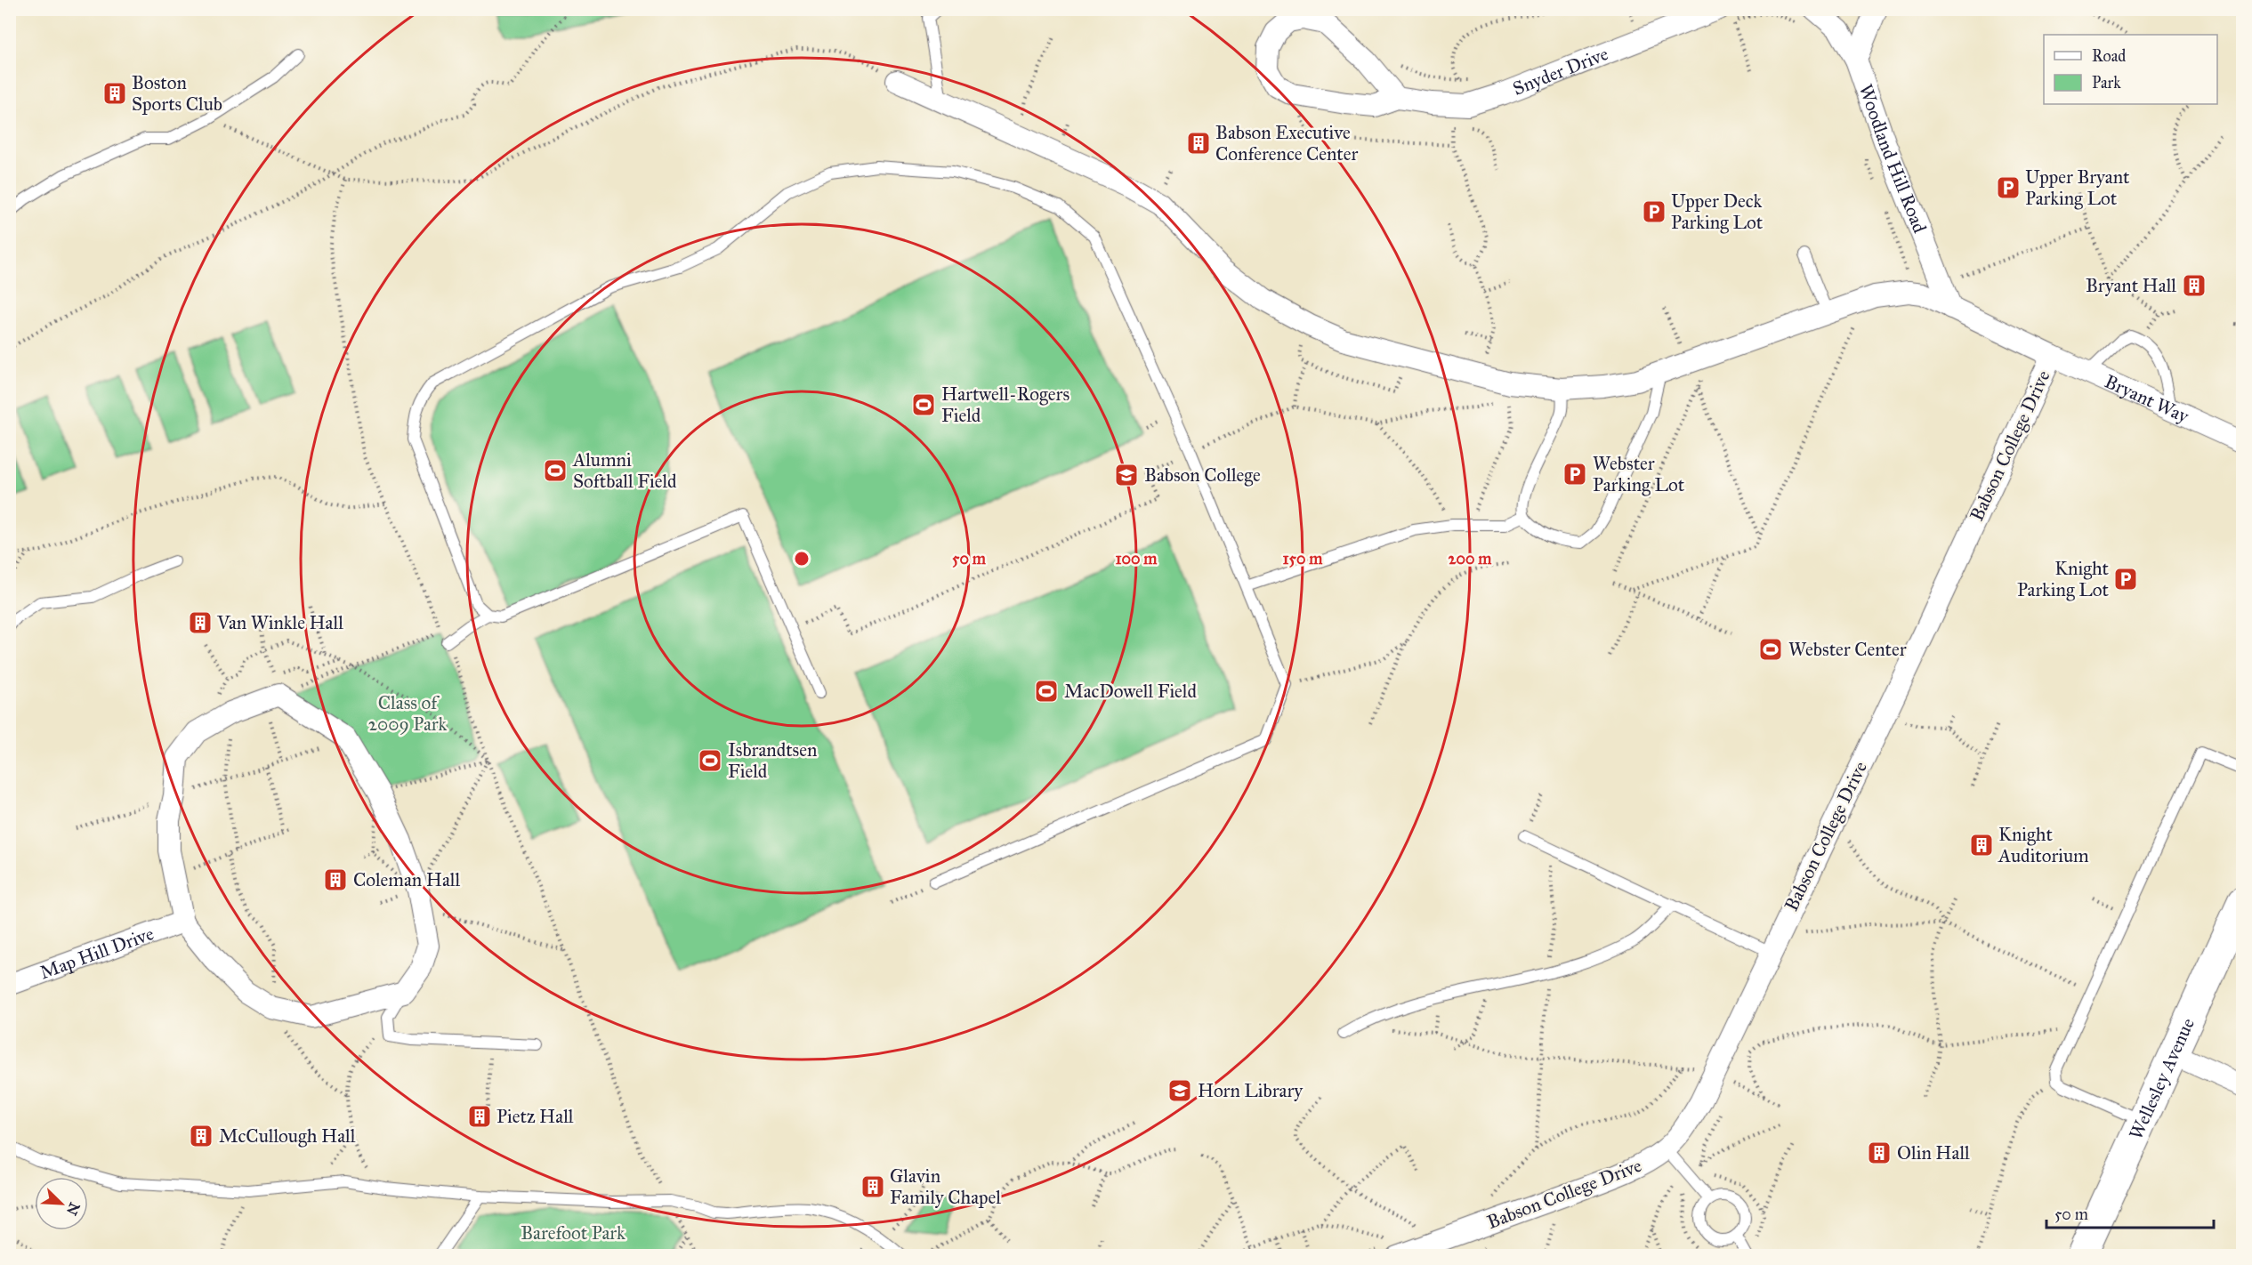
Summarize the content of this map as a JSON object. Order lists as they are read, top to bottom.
{
  "streets": {
    "main road": ["Wellesley Avenue"],
    "street": [
      "Snyder Drive",
      "Woodland Hill Road",
      "Bryant Way",
      "Babson College Drive",
      "Map Hill Drive"
    ]
  },
  "crossings": [
    ["Woodland Hill Road", "Babson College Drive"],
    ["Bryant Way", "Babson College Drive"]
  ],
  "parks": ["Class of 2009 Park", "Barefoot Park"],
  "places": {
    "building": [
      "Boston Sports Club",
      "Babson Executive Conference Center",
      "Bryant Hall",
      "Van Winkle Hall",
      "Knight Auditorium",
      "Coleman Hall",
      "Pietz Hall",
      "McCullough Hall",
      "Olin Hall",
      "Glavin Family Chapel"
    ],
    "parking": [
      "Upper Bryant Parking Lot",
      "Upper Deck Parking Lot",
      "Webster Parking Lot",
      "Knight Parking Lot"
    ],
    "sports": [
      "Hartwell-Rogers Field",
      "Alumni Softball Field",
      "Webster Center",
      "MacDowell Field",
      "Isbrandtsen Field"
    ],
    "school or university": ["Babson College", "Horn Library"]
  },
  "legend": ["Road", "Park"],
  "scale_bar": "50 m",
  "north": "bottom right",
  "rings": [
    "50 m",
    "100 m",
    "150 m",
    "200 m"
  ]
}
